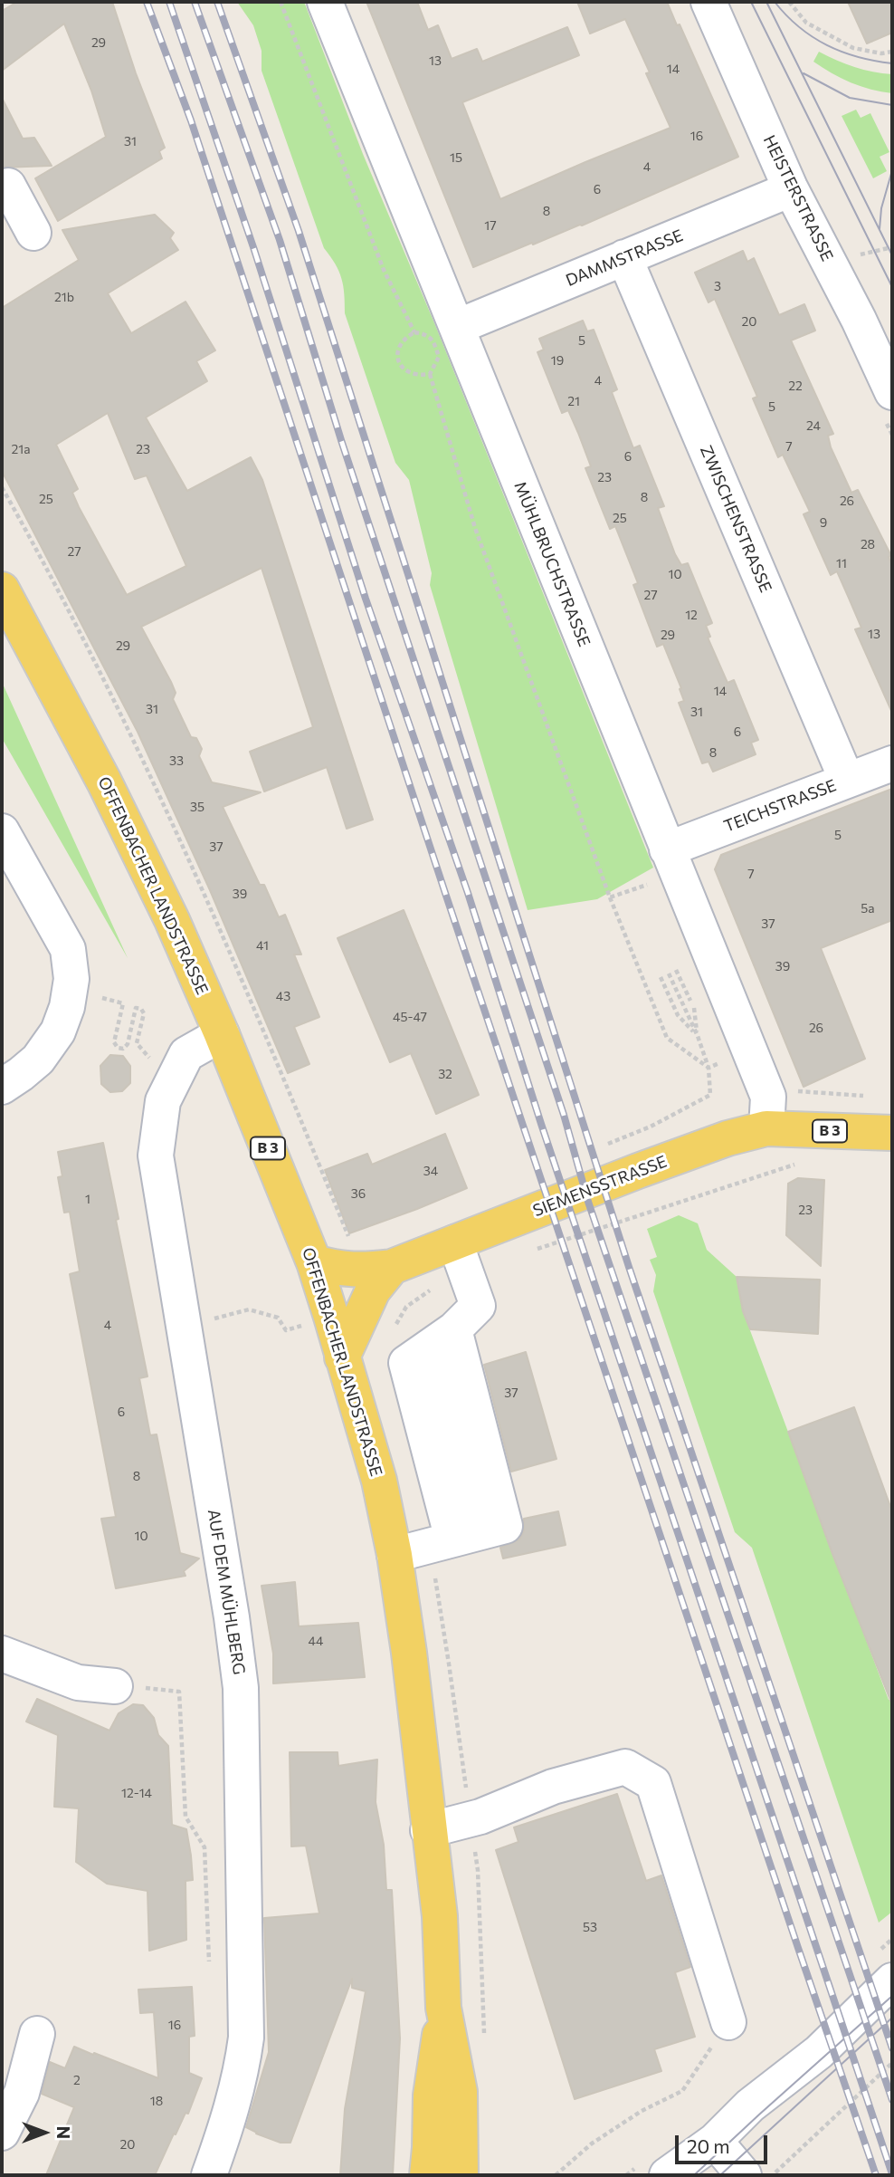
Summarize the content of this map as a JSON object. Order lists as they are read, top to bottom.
{
  "streets": {
    "main road": ["OFFENBACHER LANDSTRASSE", "B 3", "SIEMENSSTRASSE"],
    "street": [
      "HEISTERSTRASSE",
      "DAMMSTRASSE",
      "ZWISCHENSTRASSE",
      "MÜHLBRUCHSTRASSE",
      "TEICHSTRASSE",
      "AUF DEM MÜHLBERG"
    ]
  },
  "crossings": [
    ["HEISTERSTRASSE", "DAMMSTRASSE"],
    ["DAMMSTRASSE", "ZWISCHENSTRASSE"],
    ["DAMMSTRASSE", "MÜHLBRUCHSTRASSE"],
    ["ZWISCHENSTRASSE", "TEICHSTRASSE"],
    ["MÜHLBRUCHSTRASSE", "TEICHSTRASSE"],
    ["MÜHLBRUCHSTRASSE", "SIEMENSSTRASSE"],
    ["OFFENBACHER LANDSTRASSE", "SIEMENSSTRASSE"],
    ["OFFENBACHER LANDSTRASSE", "AUF DEM MÜHLBERG"]
  ],
  "house_numbers": [
    "29",
    "13",
    "14",
    "16",
    "31",
    "15",
    "4",
    "6",
    "8",
    "17",
    "3",
    "21b",
    "20",
    "5",
    "19",
    "4",
    "22",
    "21",
    "5",
    "24",
    "7",
    "21a",
    "23",
    "6",
    "23",
    "8",
    "25",
    "26",
    "25",
    "9",
    "28",
    "27",
    "11",
    "10",
    "27",
    "12",
    "13",
    "29",
    "29",
    "14",
    "31",
    "31",
    "6",
    "8",
    "33",
    "35",
    "5",
    "37",
    "7",
    "39",
    "5a",
    "37",
    "41",
    "39",
    "43",
    "45-47",
    "26",
    "32",
    "34",
    "36",
    "1",
    "23",
    "4",
    "37",
    "6",
    "8",
    "10",
    "44",
    "12-14",
    "53",
    "16",
    "2",
    "18",
    "20"
  ],
  "scale_bar": "20 m",
  "north": "right"
}
